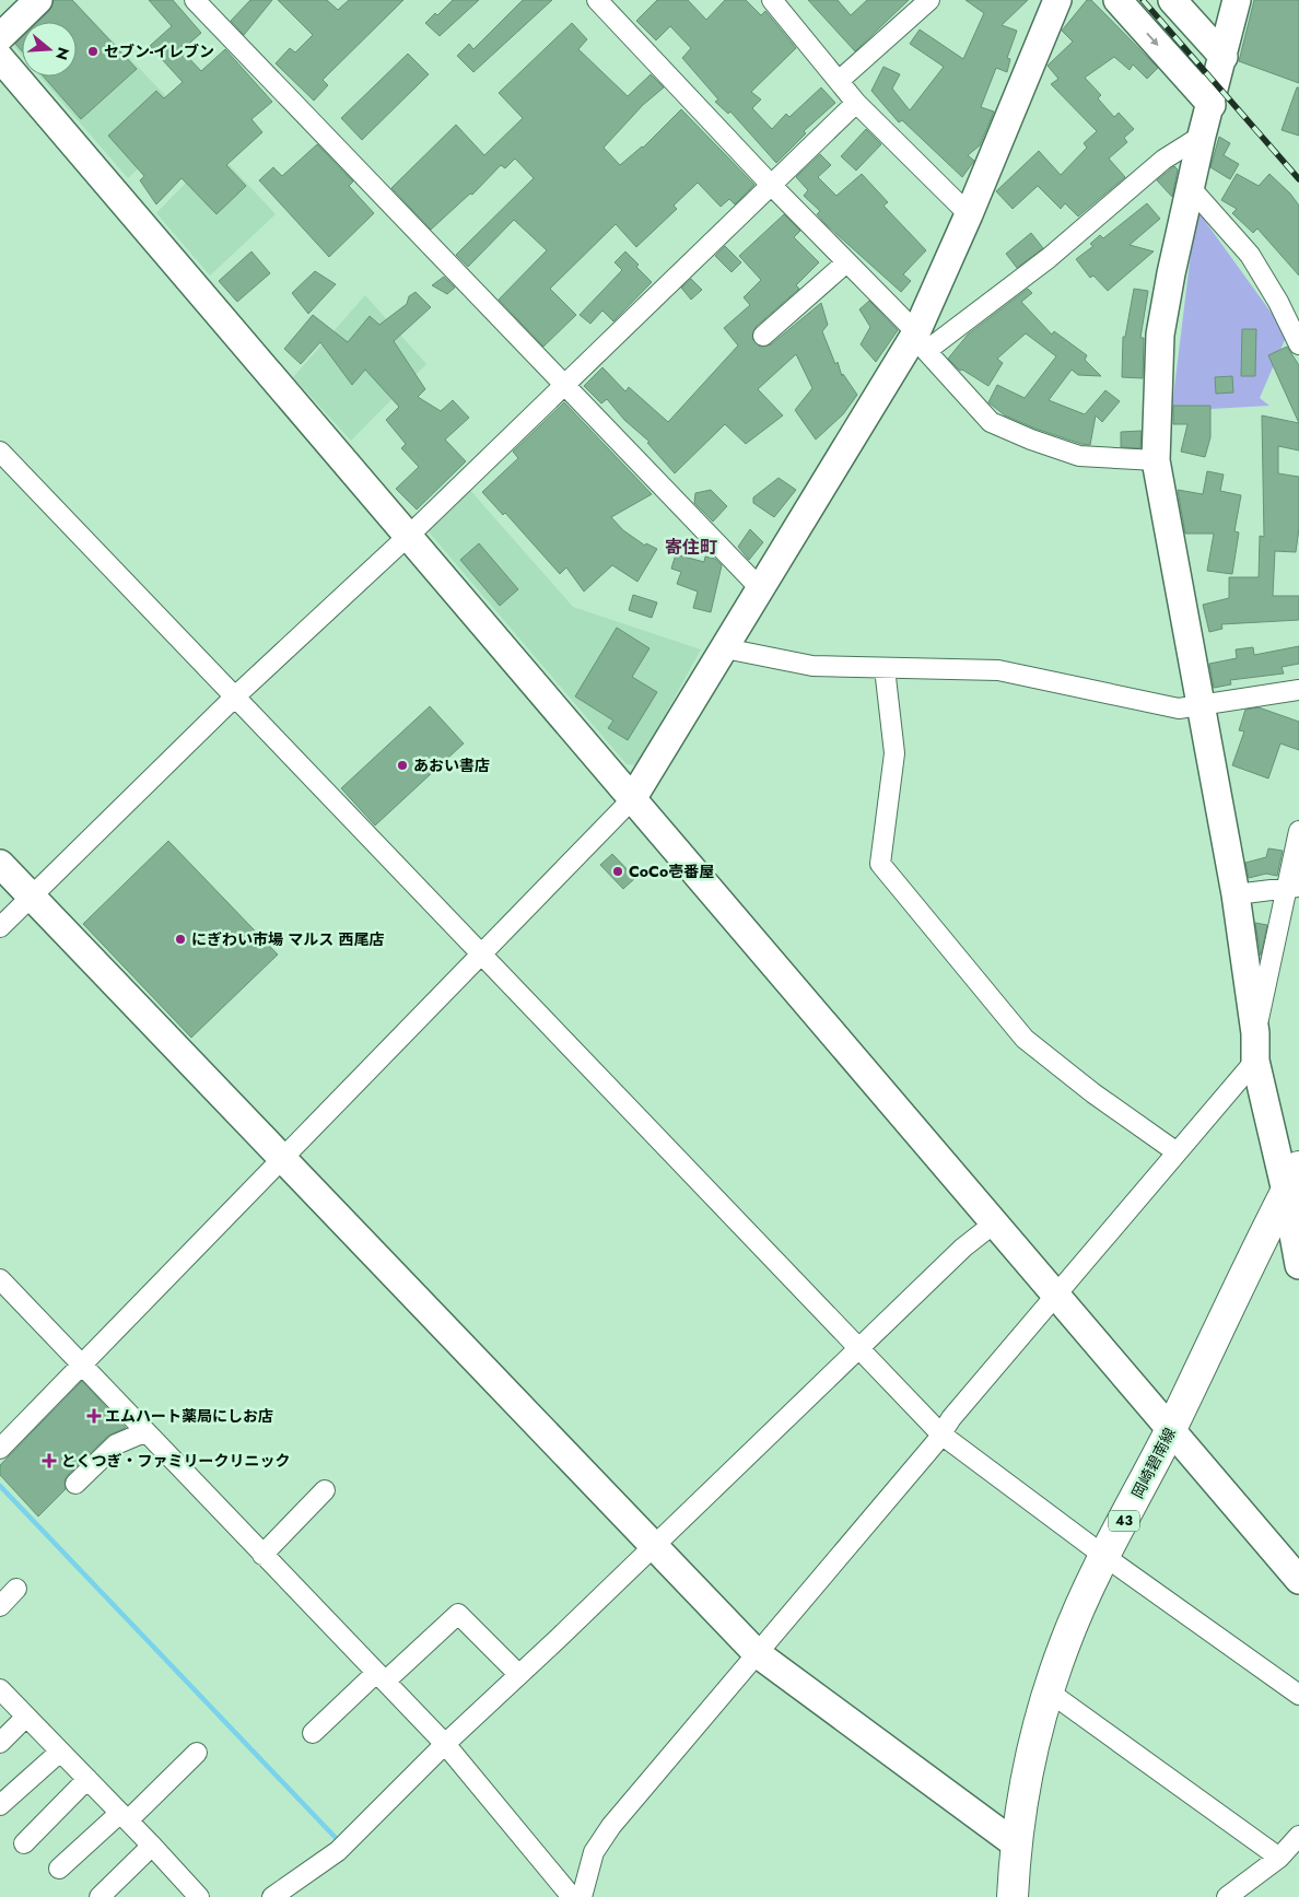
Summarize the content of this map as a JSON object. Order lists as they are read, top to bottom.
{
  "streets": {
    "main road": ["岡崎碧南線", "43"]
  },
  "districts": ["寄住町"],
  "places": {
    "other": [
      "セブン-イレブン",
      "あおい書店",
      "CoCo壱番屋",
      "にぎわい市場 マルス 西尾店"
    ],
    "health": ["エムハート薬局にしお店", "とくつぎ・ファミリークリニック"]
  },
  "north": "right"
}
